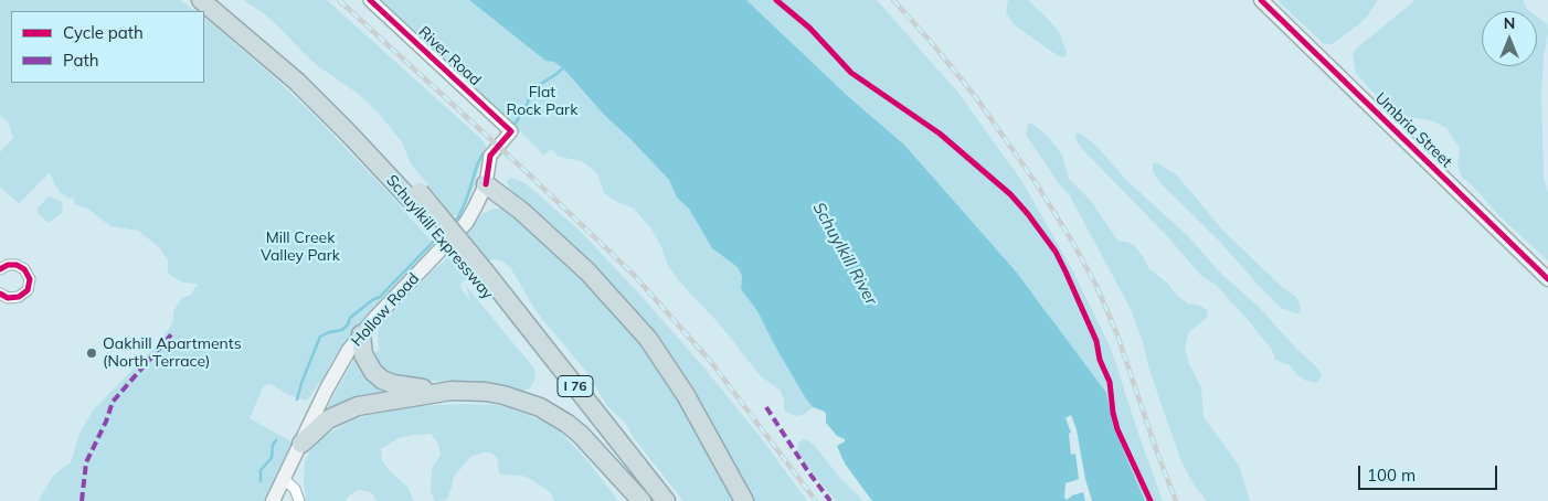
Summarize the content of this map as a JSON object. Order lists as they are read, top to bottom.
{
  "streets": {
    "highway": ["Schuylkill Expressway", "I 76"],
    "main road": ["Umbria Street", "Hollow Road"],
    "street": ["River Road"]
  },
  "crossings": [
    ["River Road", "Hollow Road"]
  ],
  "water": ["Schuylkill River"],
  "parks": ["Flat Rock Park", "Mill Creek Valley Park"],
  "places": ["Oakhill Apartments (North Terrace)"],
  "legend": ["Cycle path", "Path"],
  "scale_bar": "100 m",
  "north": "top"
}
